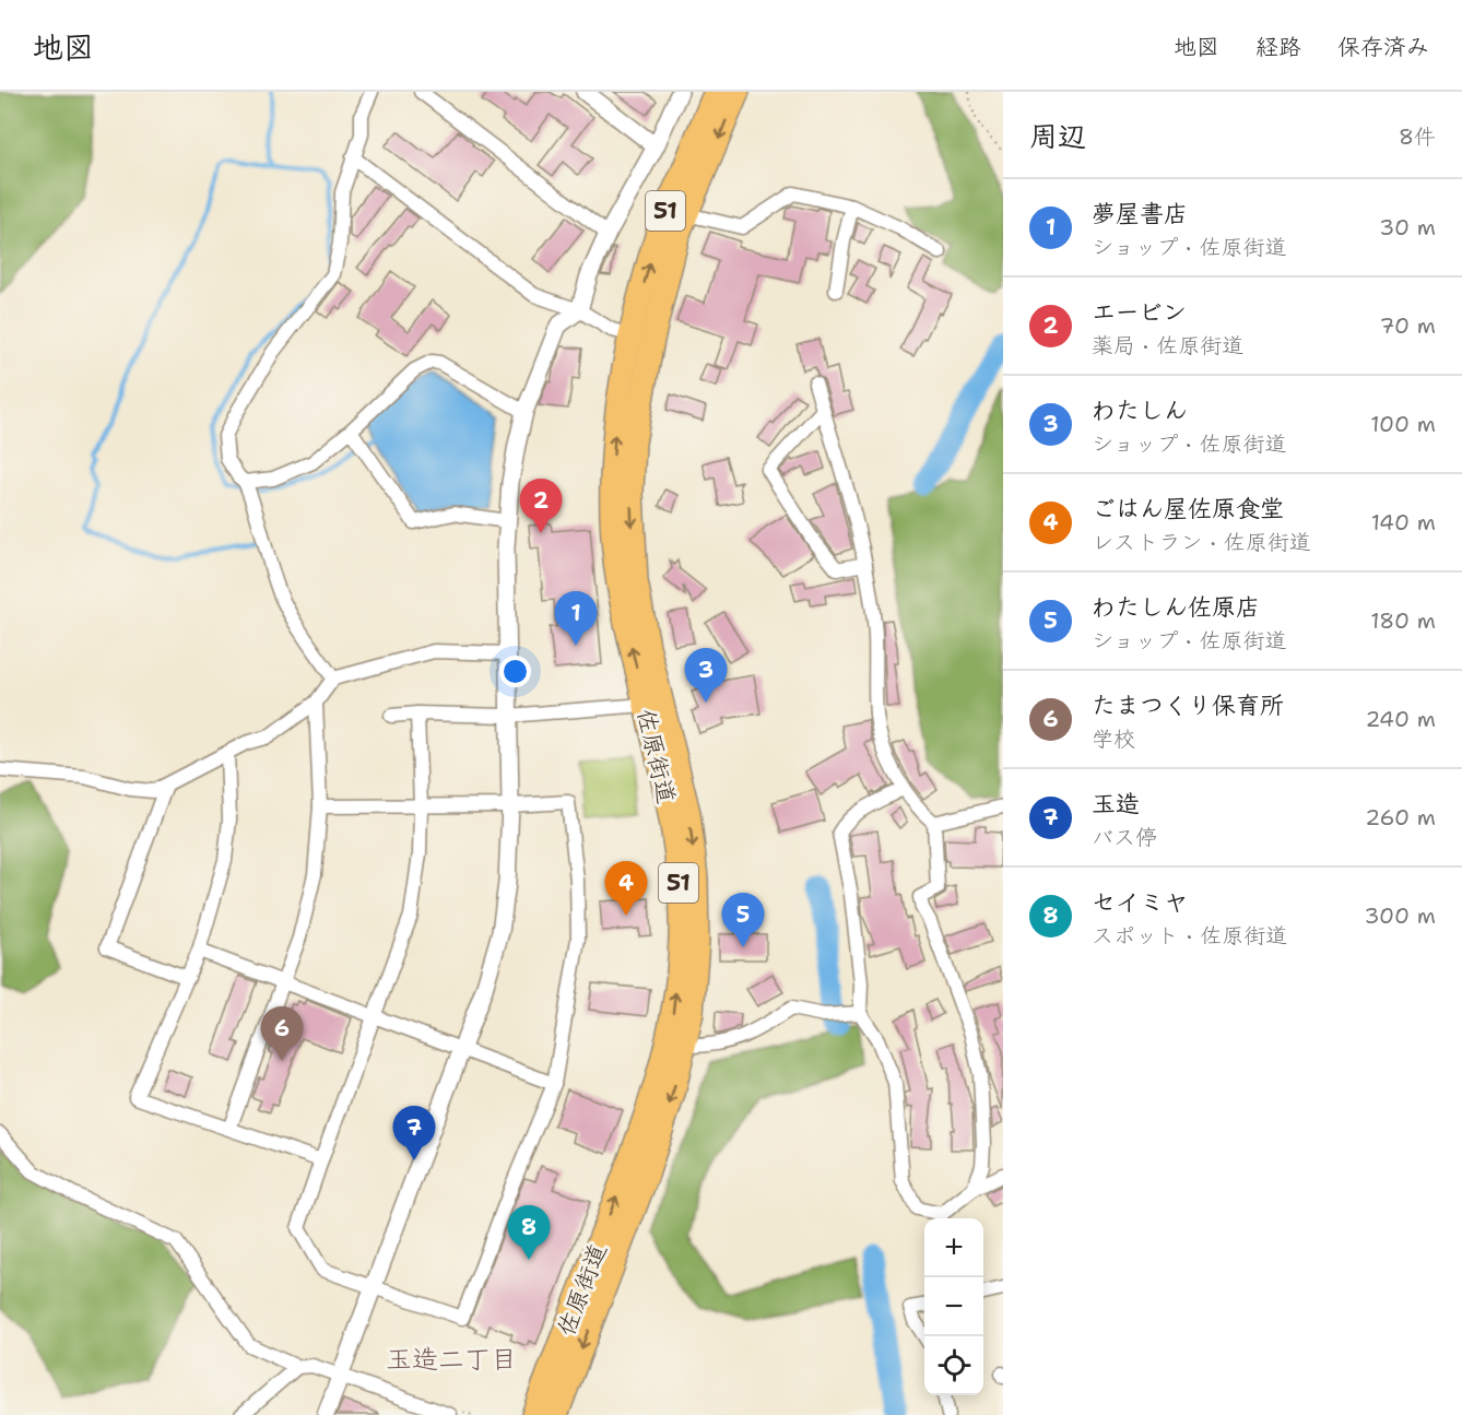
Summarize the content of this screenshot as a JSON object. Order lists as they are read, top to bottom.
{
  "streets": {
    "highway": ["51", "佐原街道"]
  },
  "districts": ["玉造二丁目"],
  "page": {
    "header": "地図",
    "nav": ["地図", "経路", "保存済み"],
    "heading": ["周辺", "8件"],
    "list": [
      {
        "mark": "1",
        "name": "夢屋書店",
        "note": "ショップ · 佐原街道",
        "value": "30 m"
      },
      {
        "mark": "2",
        "name": "エービン",
        "note": "薬局 · 佐原街道",
        "value": "70 m"
      },
      {
        "mark": "3",
        "name": "わたしん",
        "note": "ショップ · 佐原街道",
        "value": "100 m"
      },
      {
        "mark": "4",
        "name": "ごはん屋佐原食堂",
        "note": "レストラン · 佐原街道",
        "value": "140 m"
      },
      {
        "mark": "5",
        "name": "わたしん佐原店",
        "note": "ショップ · 佐原街道",
        "value": "180 m"
      },
      {
        "mark": "6",
        "name": "たまつくり保育所",
        "note": "学校",
        "value": "240 m"
      },
      {
        "mark": "7",
        "name": "玉造",
        "note": "バス停",
        "value": "260 m"
      },
      {
        "mark": "8",
        "name": "セイミヤ",
        "note": "スポット · 佐原街道",
        "value": "300 m"
      }
    ],
    "pins": [
      "2",
      "1",
      "3",
      "4",
      "5",
      "6",
      "7",
      "8"
    ],
    "map_buttons": ["+", "−"]
  }
}
